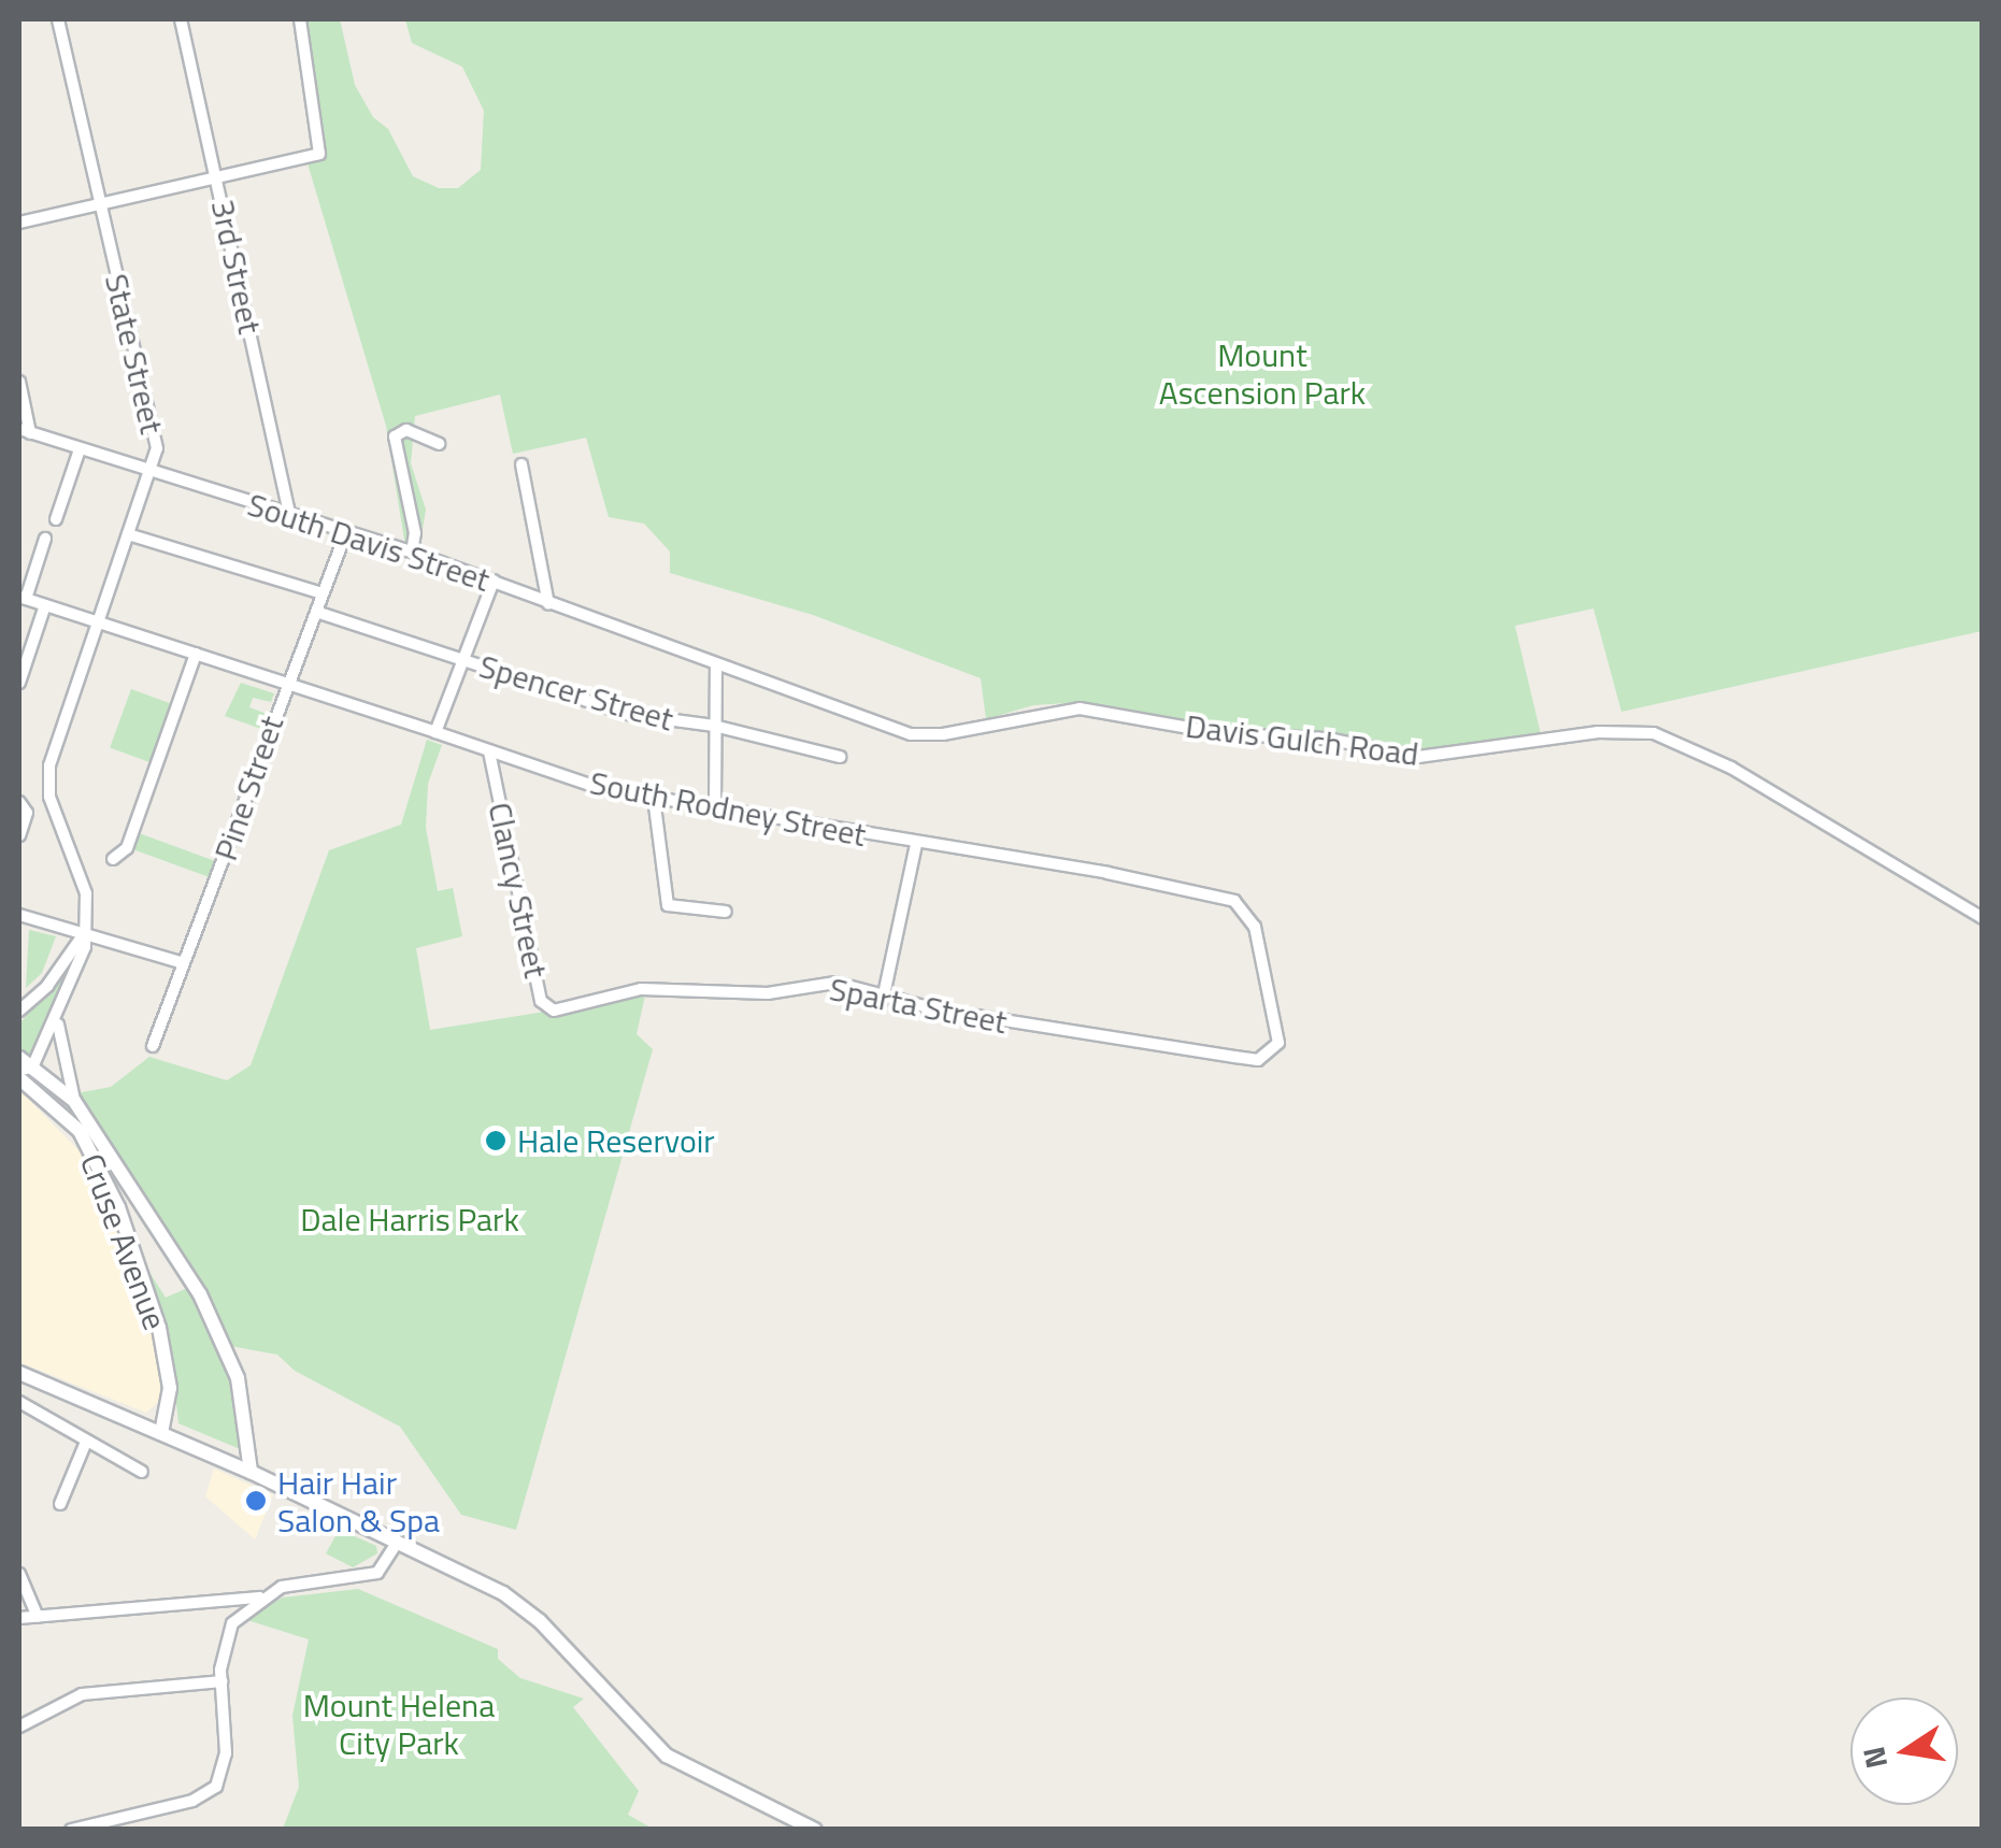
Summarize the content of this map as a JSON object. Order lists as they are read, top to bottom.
{
  "streets": {
    "street": [
      "3rd Street",
      "State Street",
      "South Davis Street",
      "Spencer Street",
      "Davis Gulch Road",
      "Pine Street",
      "South Rodney Street",
      "Clancy Street",
      "Sparta Street",
      "Cruse Avenue"
    ]
  },
  "crossings": [
    ["3rd Street", "South Davis Street"],
    ["State Street", "South Davis Street"],
    ["State Street", "South Rodney Street"],
    ["South Davis Street", "Davis Gulch Road"],
    ["South Davis Street", "Pine Street"],
    ["Spencer Street", "Pine Street"],
    ["Pine Street", "South Rodney Street"],
    ["South Rodney Street", "Clancy Street"],
    ["South Rodney Street", "Sparta Street"],
    ["Clancy Street", "Sparta Street"]
  ],
  "parks": ["Mount Ascension Park", "Dale Harris Park", "Mount Helena City Park"],
  "places": ["Hale Reservoir", "Hair Hair Salon & Spa"],
  "north": "left"
}
